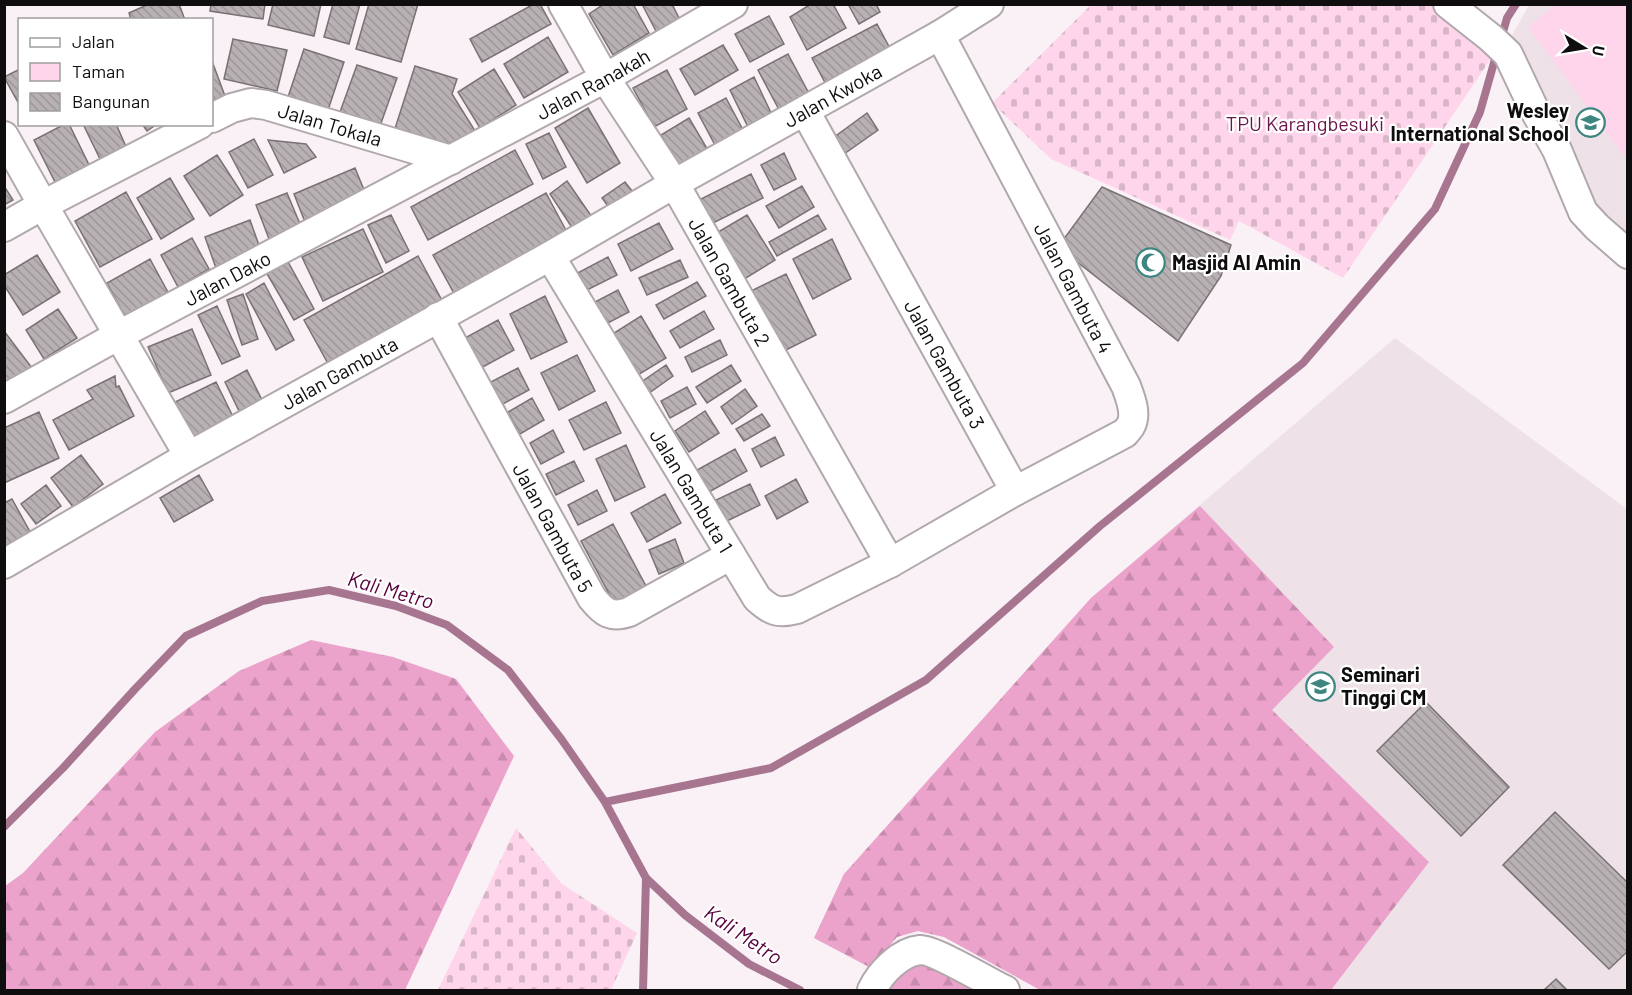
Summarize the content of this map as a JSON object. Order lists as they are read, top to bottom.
{
  "streets": {
    "street": [
      "Jalan Ranakah",
      "Jalan Kwoka",
      "Jalan Tokala",
      "Jalan Dako",
      "Jalan Gambuta 2",
      "Jalan Gambuta 4",
      "Jalan Gambuta 3",
      "Jalan Gambuta",
      "Jalan Gambuta 1",
      "Jalan Gambuta 5"
    ]
  },
  "crossings": [
    ["Jalan Ranakah", "Jalan Tokala"],
    ["Jalan Ranakah", "Jalan Dako"],
    ["Jalan Ranakah", "Jalan Gambuta 2"],
    ["Jalan Kwoka", "Jalan Gambuta 2"],
    ["Jalan Kwoka", "Jalan Gambuta 4"],
    ["Jalan Kwoka", "Jalan Gambuta 3"],
    ["Jalan Kwoka", "Jalan Gambuta"],
    ["Jalan Tokala", "Jalan Dako"],
    ["Jalan Gambuta 2", "Jalan Gambuta"],
    ["Jalan Gambuta 2", "Jalan Gambuta 1"],
    ["Jalan Gambuta 4", "Jalan Gambuta 3"],
    ["Jalan Gambuta", "Jalan Gambuta 1"],
    ["Jalan Gambuta", "Jalan Gambuta 5"],
    ["Jalan Gambuta 1", "Jalan Gambuta 5"]
  ],
  "water": ["Kali Metro"],
  "parks": ["TPU Karangbesuki"],
  "places": {
    "school or university": ["Wesley International School", "Seminari Tinggi CM"],
    "mosque": ["Masjid Al Amin"]
  },
  "legend": ["Jalan", "Taman", "Bangunan"],
  "north": "right"
}
